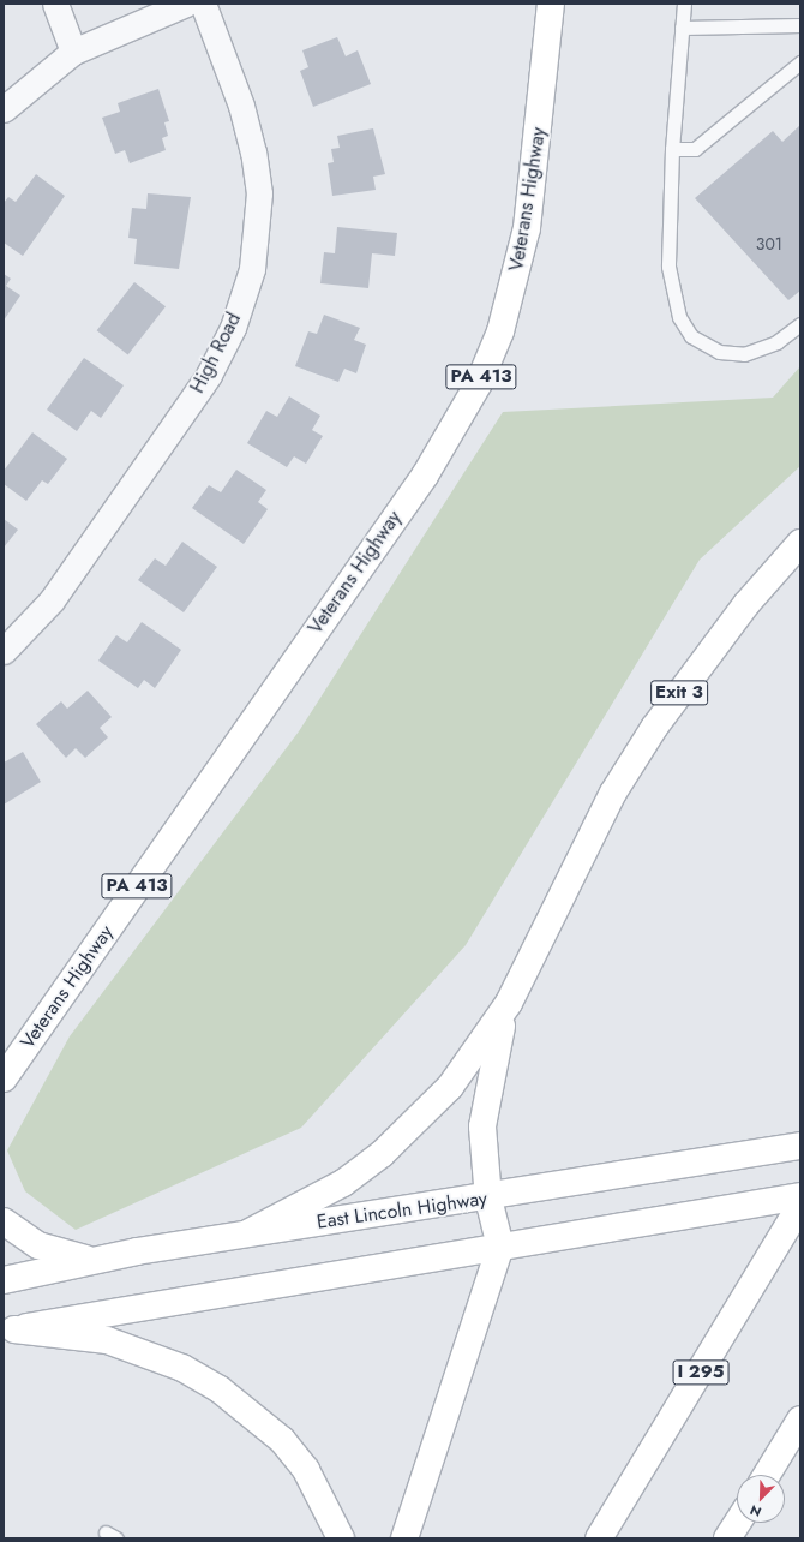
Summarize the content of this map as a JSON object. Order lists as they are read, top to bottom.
{
  "streets": {
    "main road": [
      "Veterans Highway",
      "PA 413",
      "Exit 3",
      "East Lincoln Highway",
      "I 295"
    ],
    "street": ["High Road"]
  },
  "house_numbers": ["301"],
  "north": "bottom left"
}
